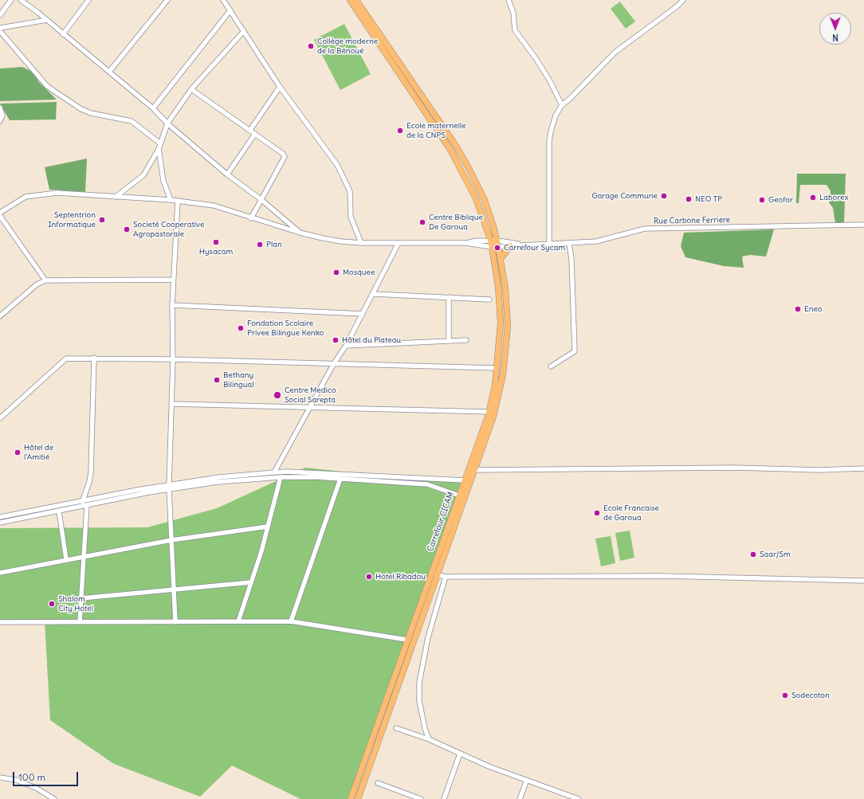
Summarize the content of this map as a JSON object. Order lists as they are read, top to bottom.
{
  "streets": {
    "main road": ["Carrefour CICAM"],
    "street": ["Rue Carbone Ferriere"]
  },
  "crossings": [
    ["Rue Carbone Ferriere", "Carrefour CICAM"]
  ],
  "places": [
    "Collège moderne de la Bénoué",
    "Ecole maternelle de la CNPS",
    "Garage Commune",
    "Laborex",
    "NEO TP",
    "Geofor",
    "Septentrion Informatique",
    "Centre Biblique De Garoua",
    "Societé Cooperative Agropastorale",
    "Hysacam",
    "Plan",
    "Carrefour Sycam",
    "Mosquee",
    "Eneo",
    "Fondation Scolaire Privee Bilingue Kenko",
    "Hôtel du Plateau",
    "Bethany Bilingual",
    "Centre Medico Social Sarepta",
    "Hôtel de l'Amitié",
    "Ecole Francaise de Garoua",
    "Saar/Sm",
    "Hotel Ribadou",
    "Shalom City Hotel",
    "Sodecoton"
  ],
  "scale_bar": "100 m",
  "north": "bottom"
}
